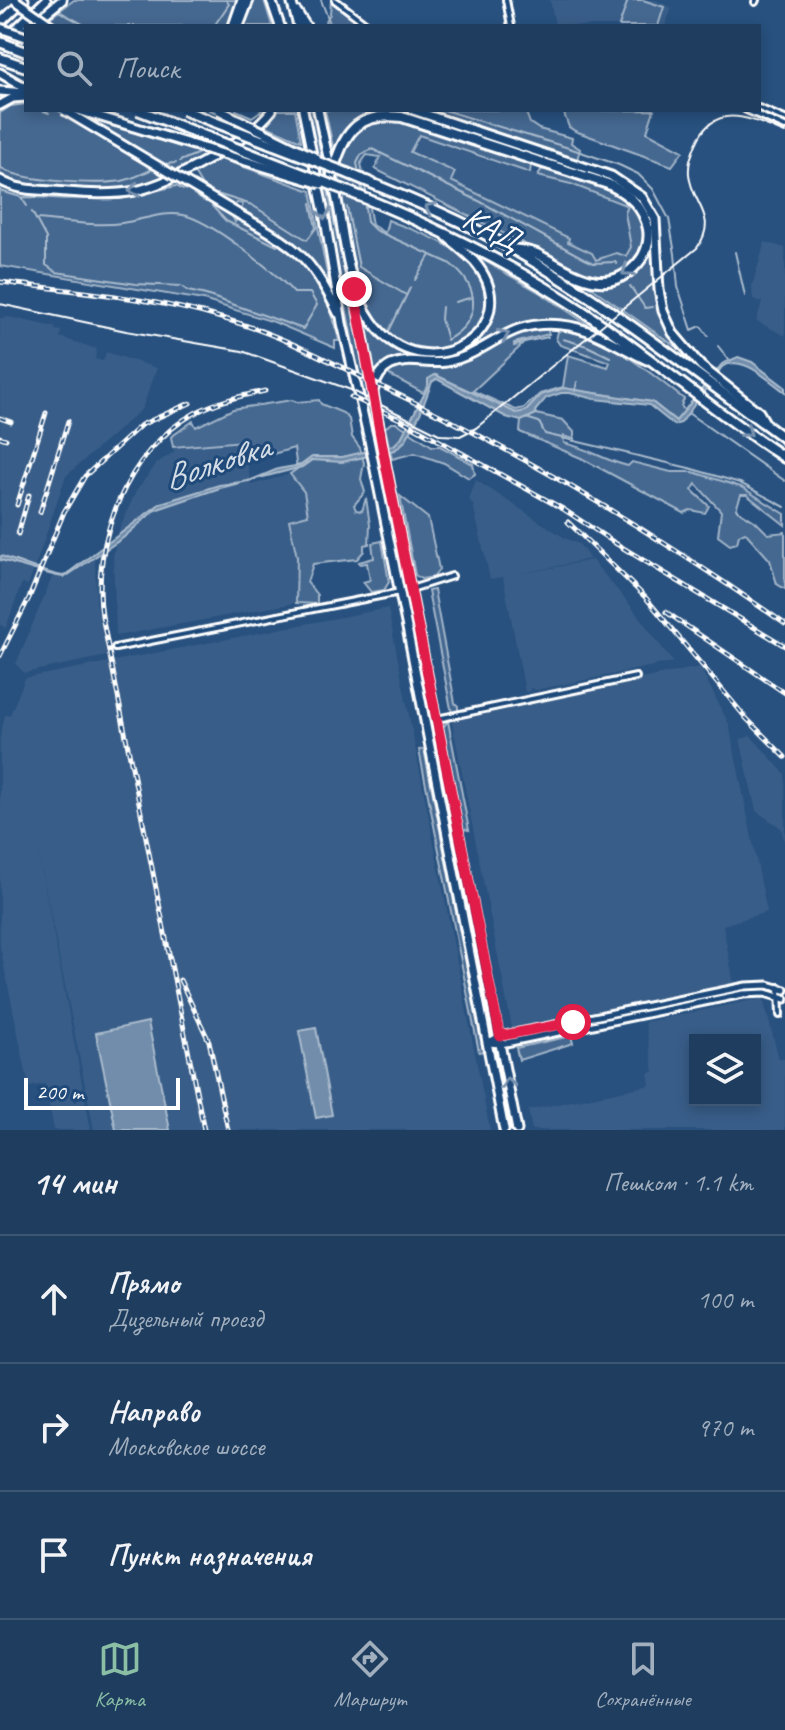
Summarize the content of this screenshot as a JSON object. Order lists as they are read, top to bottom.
{
  "streets": {
    "highway": ["КАД"]
  },
  "water": ["Волковка"],
  "scale_bar": "200 m",
  "page": {
    "search": "Поиск",
    "scale": "200 m",
    "heading": ["14 мин", "Пешком · 1.1 km"],
    "list": [
      ["Прямо", "Дизельный проезд", "100 m"],
      ["Направо", "Московское шоссе", "970 m"],
      "Пункт назначения"
    ],
    "nav": ["Карта", "Маршрут", "Сохранённые"]
  }
}
